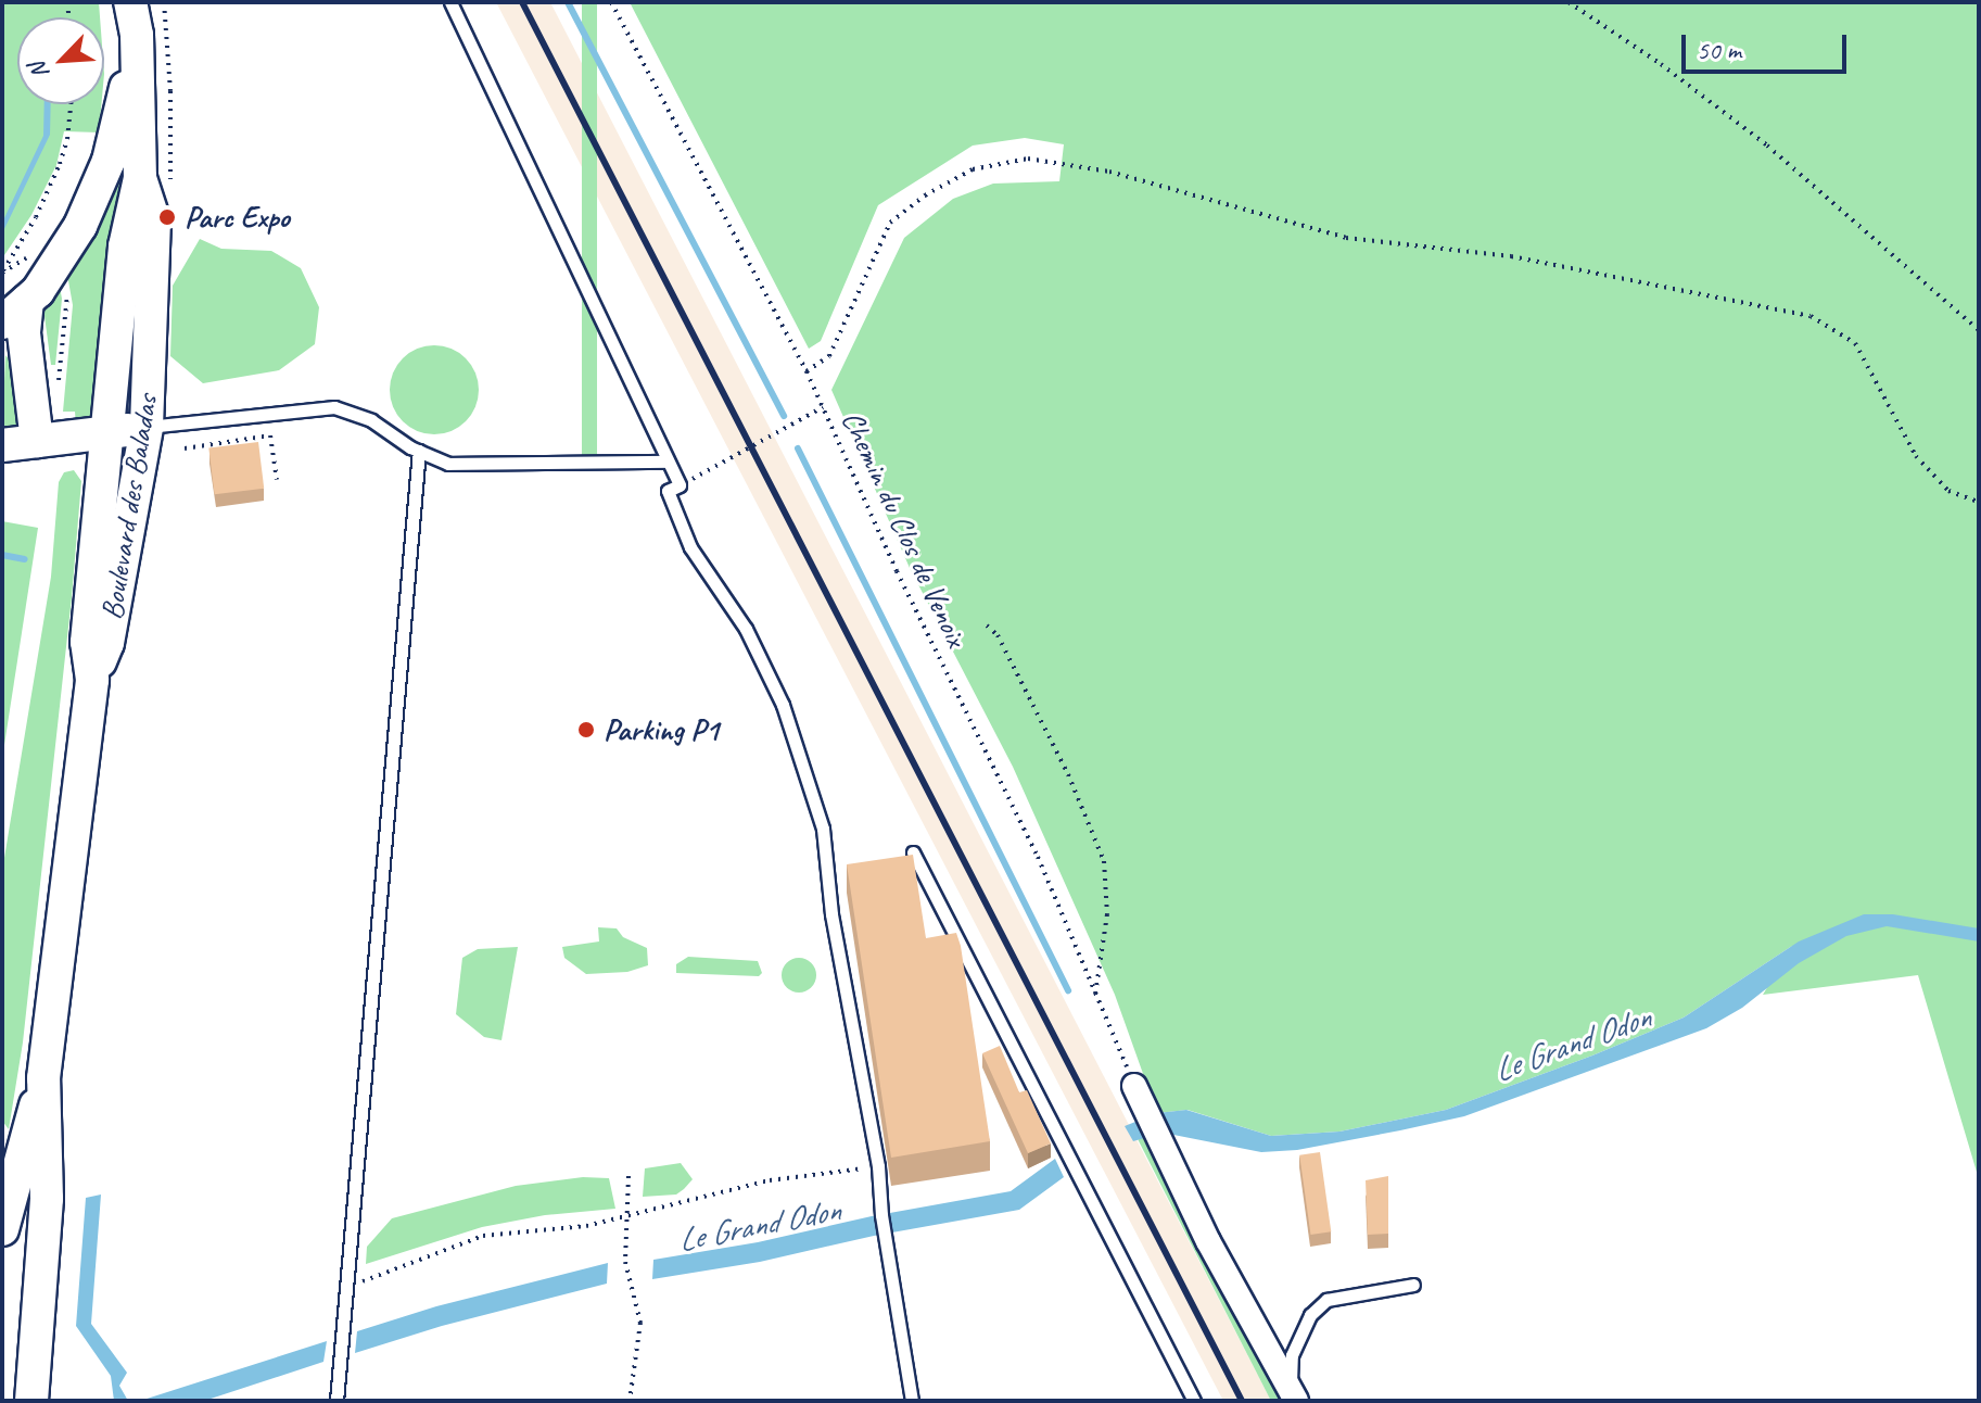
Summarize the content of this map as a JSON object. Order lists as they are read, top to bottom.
{
  "streets": {
    "main road": ["Boulevard des Baladas"],
    "path": ["Chemin du Clos de Venoix"]
  },
  "water": ["Le Grand Odon"],
  "places": ["Parc Expo", "Parking P1"],
  "scale_bar": "50 m",
  "north": "bottom left"
}
